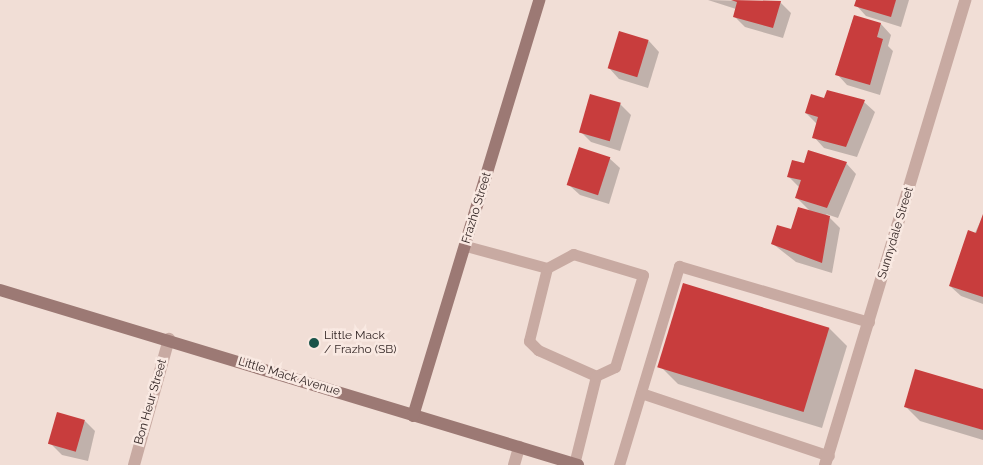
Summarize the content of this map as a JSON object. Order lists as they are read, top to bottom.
{
  "streets": {
    "main road": ["Frazho Street", "Little Mack Avenue"],
    "street": ["Sunnydale Street", "Bon Heur Street"]
  },
  "crossings": [
    ["Frazho Street", "Little Mack Avenue"],
    ["Little Mack Avenue", "Bon Heur Street"]
  ],
  "places": ["Little Mack / Frazho (SB)"]
}
